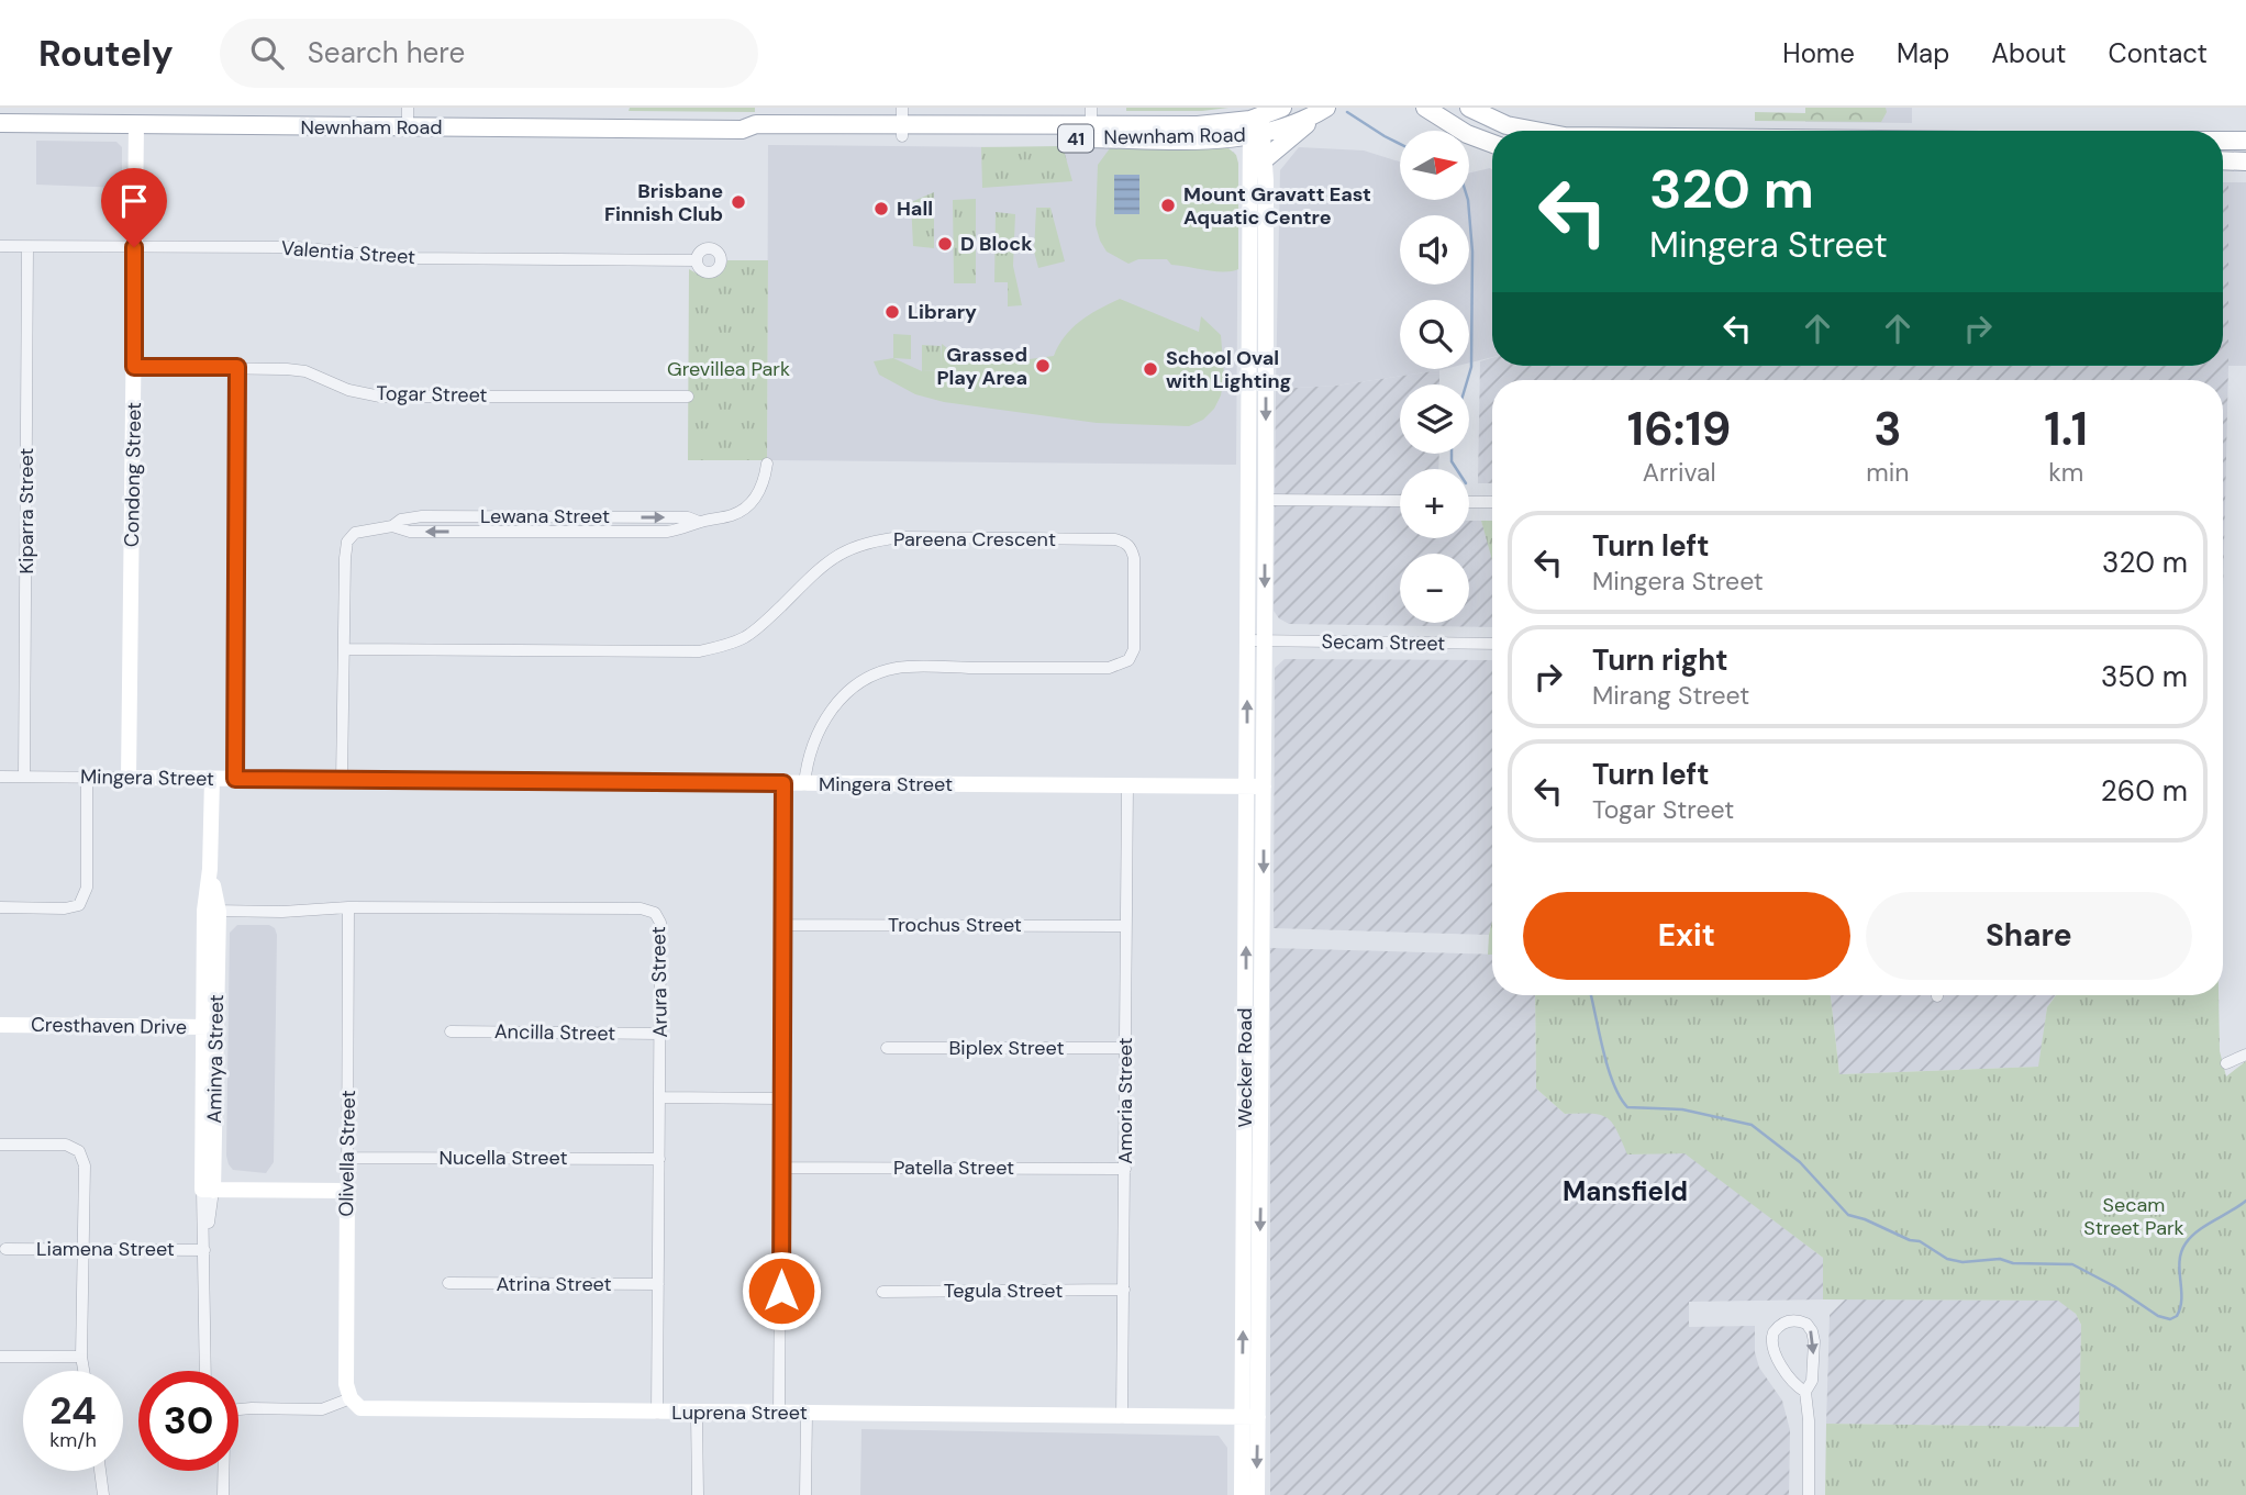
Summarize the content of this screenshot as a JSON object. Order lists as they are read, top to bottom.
{
  "streets": {
    "main road": ["Newnham Road", "41"],
    "street": [
      "Valentia Street",
      "Togar Street",
      "Condong Street",
      "Kiparra Street",
      "Lewana Street",
      "Pareena Crescent",
      "Secam Street",
      "Mingera Street",
      "Trochus Street",
      "Arura Street",
      "Cresthaven Drive",
      "Ancilla Street",
      "Biplex Street",
      "Aminya Street",
      "Wecker Road",
      "Amoria Street",
      "Olivella Street",
      "Nucella Street",
      "Patella Street",
      "Liamena Street",
      "Atrina Street",
      "Tegula Street",
      "Luprena Street"
    ]
  },
  "crossings": [
    ["Newnham Road", "Condong Street"],
    ["Newnham Road", "Wecker Road"],
    ["Valentia Street", "Condong Street"],
    ["Valentia Street", "Kiparra Street"],
    ["Togar Street", "Condong Street"],
    ["Condong Street", "Mingera Street"],
    ["Kiparra Street", "Mingera Street"],
    ["Lewana Street", "Pareena Crescent"],
    ["Lewana Street", "Mingera Street"],
    ["Pareena Crescent", "Mingera Street"],
    ["Secam Street", "Wecker Road"],
    ["Mingera Street", "Aminya Street"],
    ["Mingera Street", "Wecker Road"],
    ["Mingera Street", "Amoria Street"],
    ["Trochus Street", "Amoria Street"],
    ["Arura Street", "Ancilla Street"],
    ["Arura Street", "Aminya Street"],
    ["Arura Street", "Olivella Street"],
    ["Arura Street", "Nucella Street"],
    ["Arura Street", "Atrina Street"],
    ["Arura Street", "Luprena Street"],
    ["Cresthaven Drive", "Aminya Street"],
    ["Biplex Street", "Amoria Street"],
    ["Aminya Street", "Liamena Street"],
    ["Wecker Road", "Luprena Street"],
    ["Amoria Street", "Patella Street"],
    ["Amoria Street", "Tegula Street"],
    ["Amoria Street", "Luprena Street"],
    ["Olivella Street", "Nucella Street"],
    ["Olivella Street", "Luprena Street"]
  ],
  "districts": ["Mansfield"],
  "parks": ["Grevillea Park", "Secam Street Park"],
  "places": [
    "Brisbane Finnish Club",
    "Mount Gravatt East Aquatic Centre",
    "Hall",
    "D Block",
    "Library",
    "Grassed Play Area",
    "School Oval with Lighting"
  ],
  "north": "right",
  "page": {
    "header": "Routely",
    "search": "Search here",
    "nav": [
      "Home",
      "Map",
      "About",
      "Contact"
    ],
    "map_buttons": ["+", "−"],
    "turn": ["320 m", "Mingera Street"],
    "eta": [
      "16:19",
      "Arrival",
      "3",
      "min",
      "1.1",
      "km"
    ],
    "list": [
      {
        "name": "Turn left",
        "note": "Mingera Street",
        "value": "320 m"
      },
      {
        "name": "Turn right",
        "note": "Mirang Street",
        "value": "350 m"
      },
      {
        "name": "Turn left",
        "note": "Togar Street",
        "value": "260 m"
      }
    ],
    "buttons": ["Exit", "Share"],
    "speed": "24 km/h",
    "limit": "30"
  }
}
